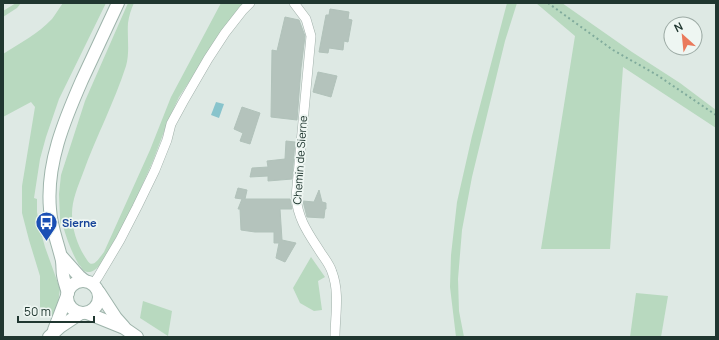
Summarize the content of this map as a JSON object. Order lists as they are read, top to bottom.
{
  "streets": {
    "street": ["Chemin de Sierne"]
  },
  "places": {
    "bus stop": ["Sierne"]
  },
  "scale_bar": "50 m",
  "north": "top left"
}
